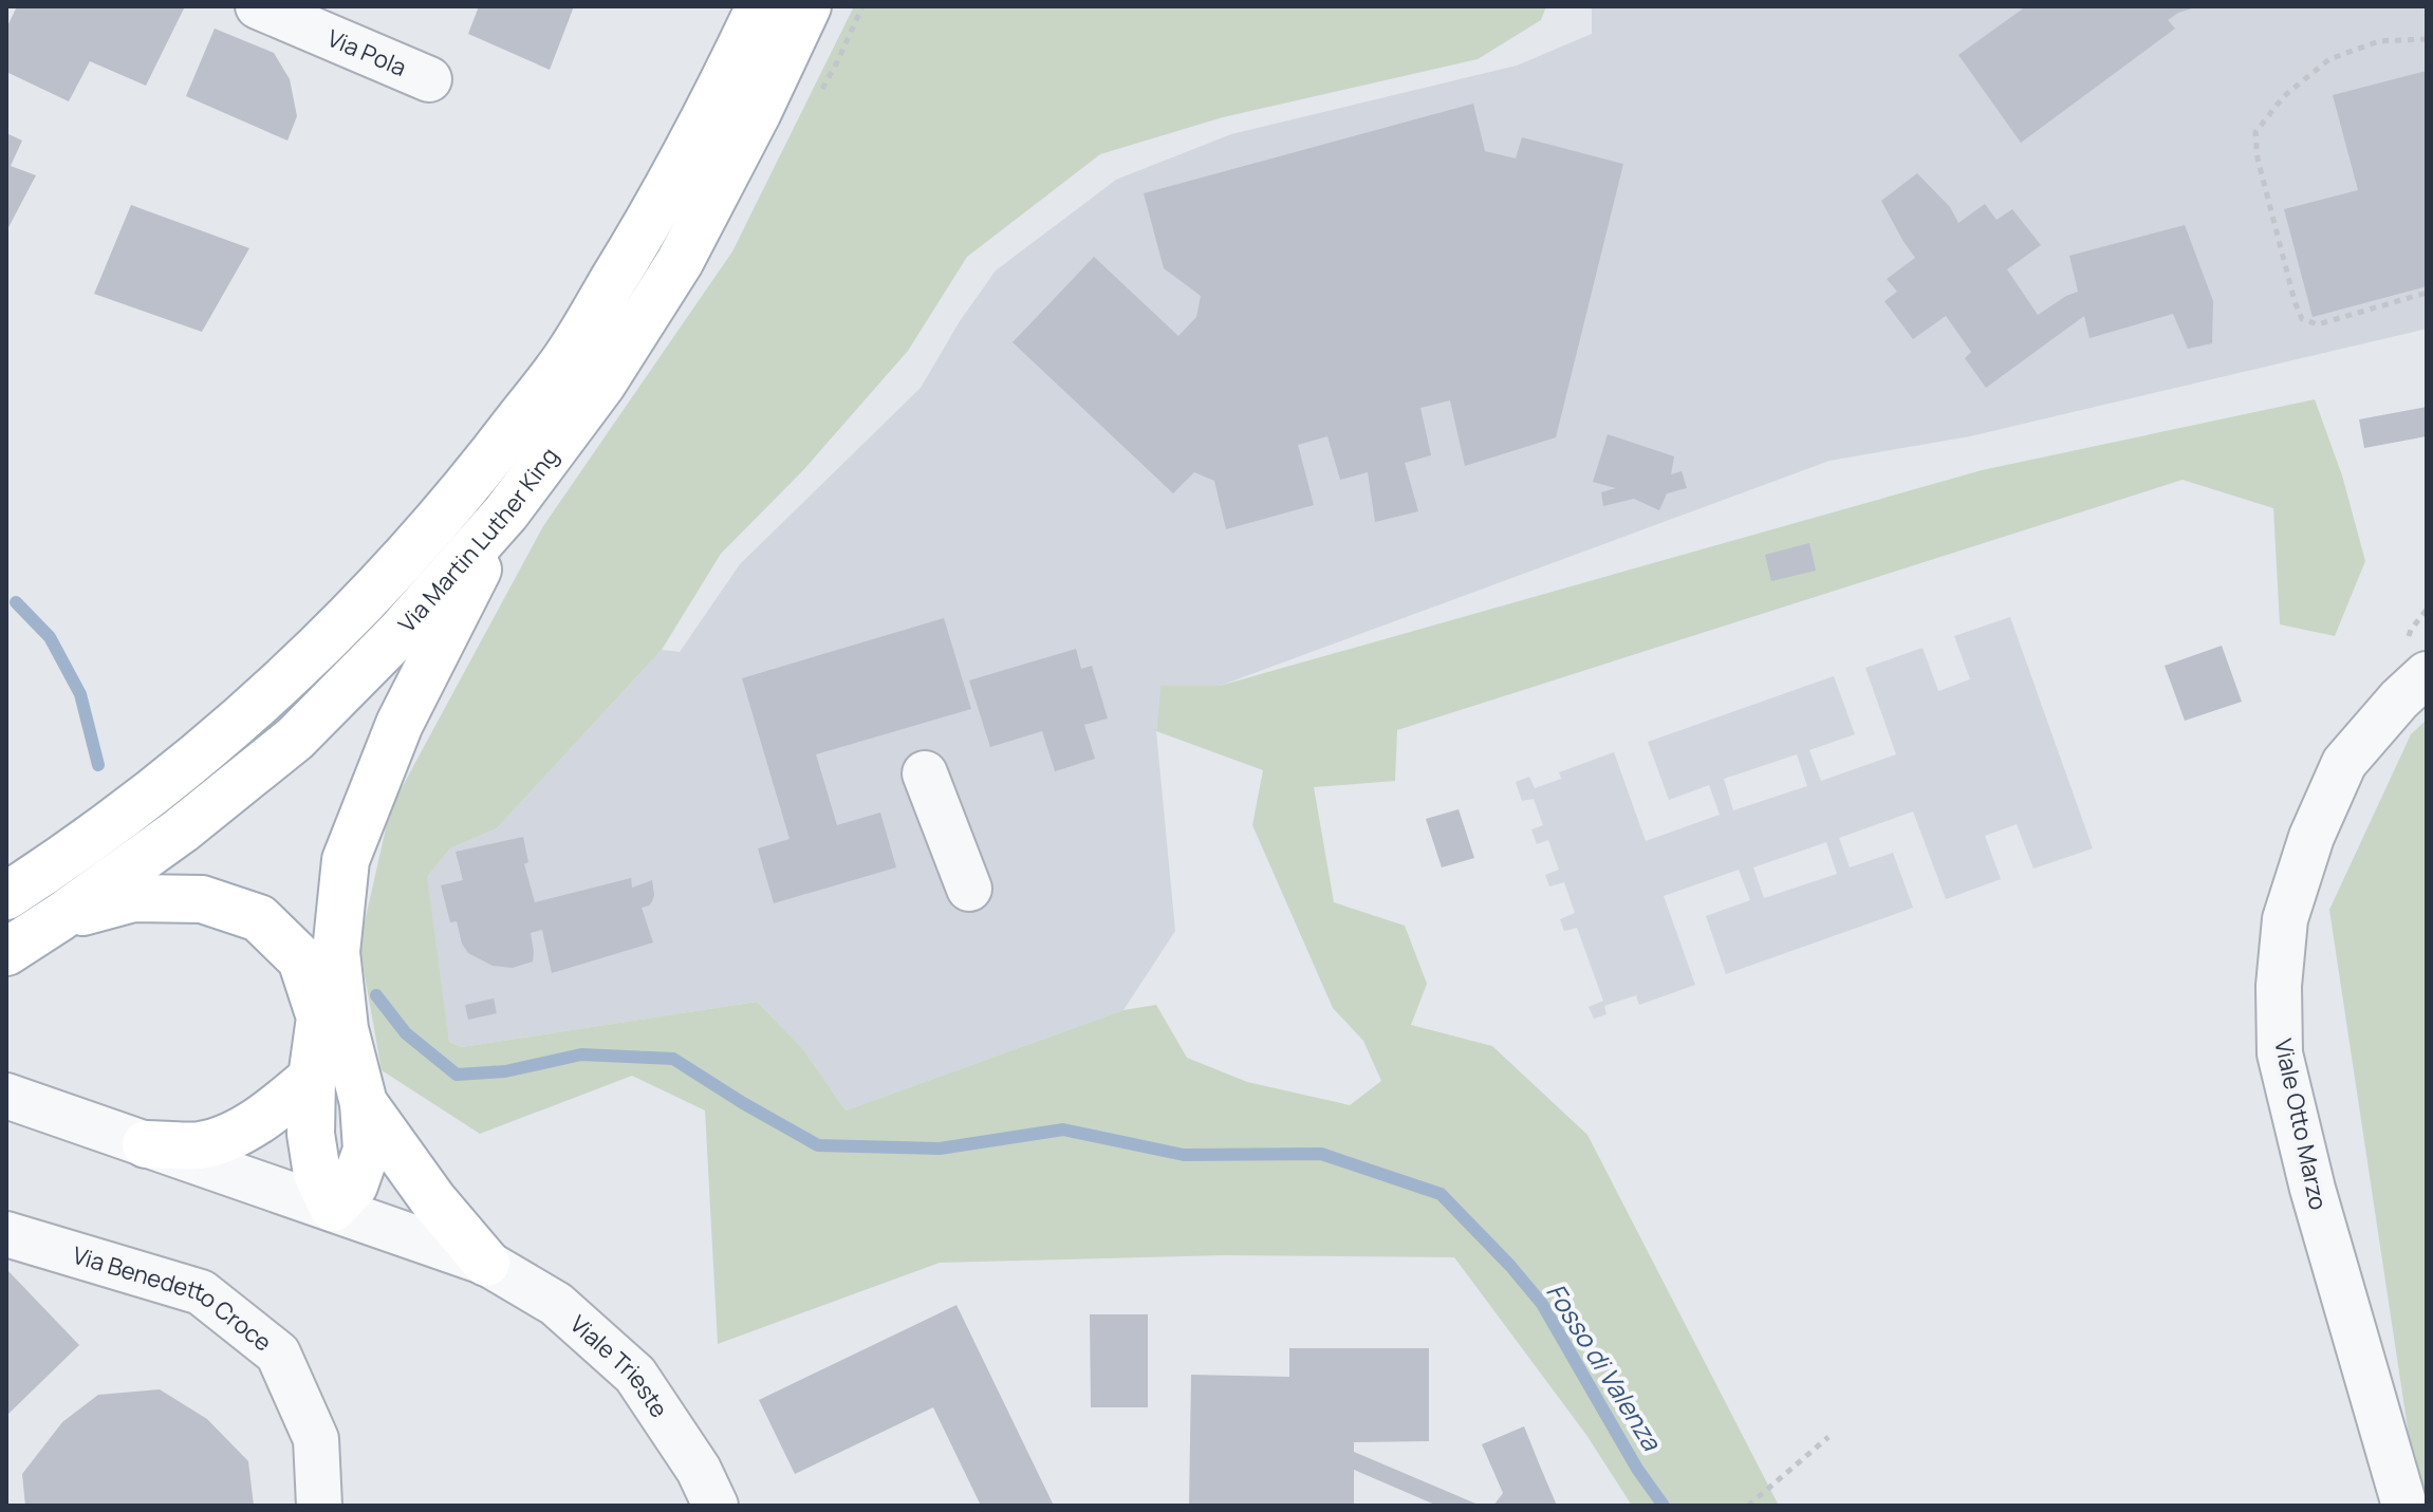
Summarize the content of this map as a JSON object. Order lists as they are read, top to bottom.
{
  "streets": {
    "main road": ["Via Martin Luther King"],
    "street": [
      "Via Pola",
      "Viale Otto Marzo",
      "Via Benedetto Croce",
      "Viale Trieste"
    ]
  },
  "water": ["Fosso di Valenza"]
}
